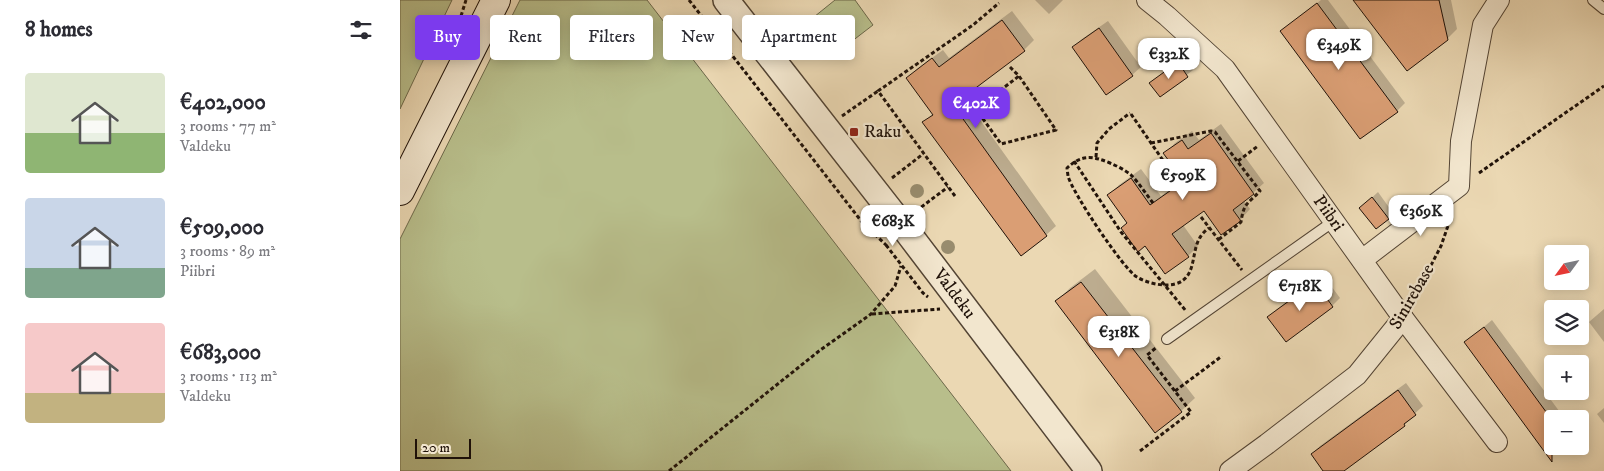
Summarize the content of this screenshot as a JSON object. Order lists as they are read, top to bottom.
{
  "streets": {
    "street": ["Piibri", "Valdeku", "Sinirebase"]
  },
  "crossings": [
    ["Piibri", "Sinirebase"]
  ],
  "places": {
    "transit": ["Raku"]
  },
  "scale_bar": "20 m",
  "north": "bottom left",
  "page": {
    "heading": "8 homes",
    "chip": [
      "Buy",
      "Rent",
      "Filters",
      "New",
      "Apartment"
    ],
    "price": [
      "€349K",
      "€332K",
      "€402K",
      "€509K",
      "€369K",
      "€683K",
      "€718K",
      "€318K"
    ],
    "list": [
      {
        "name": "€402,000",
        "note": "3 rooms · 77 m² · Valdeku"
      },
      {
        "name": "€509,000",
        "note": "3 rooms · 89 m² · Piibri"
      },
      {
        "name": "€683,000",
        "note": "3 rooms · 113 m² · Valdeku"
      }
    ],
    "map_buttons": ["+", "−"],
    "scale": "20 m"
  }
}
